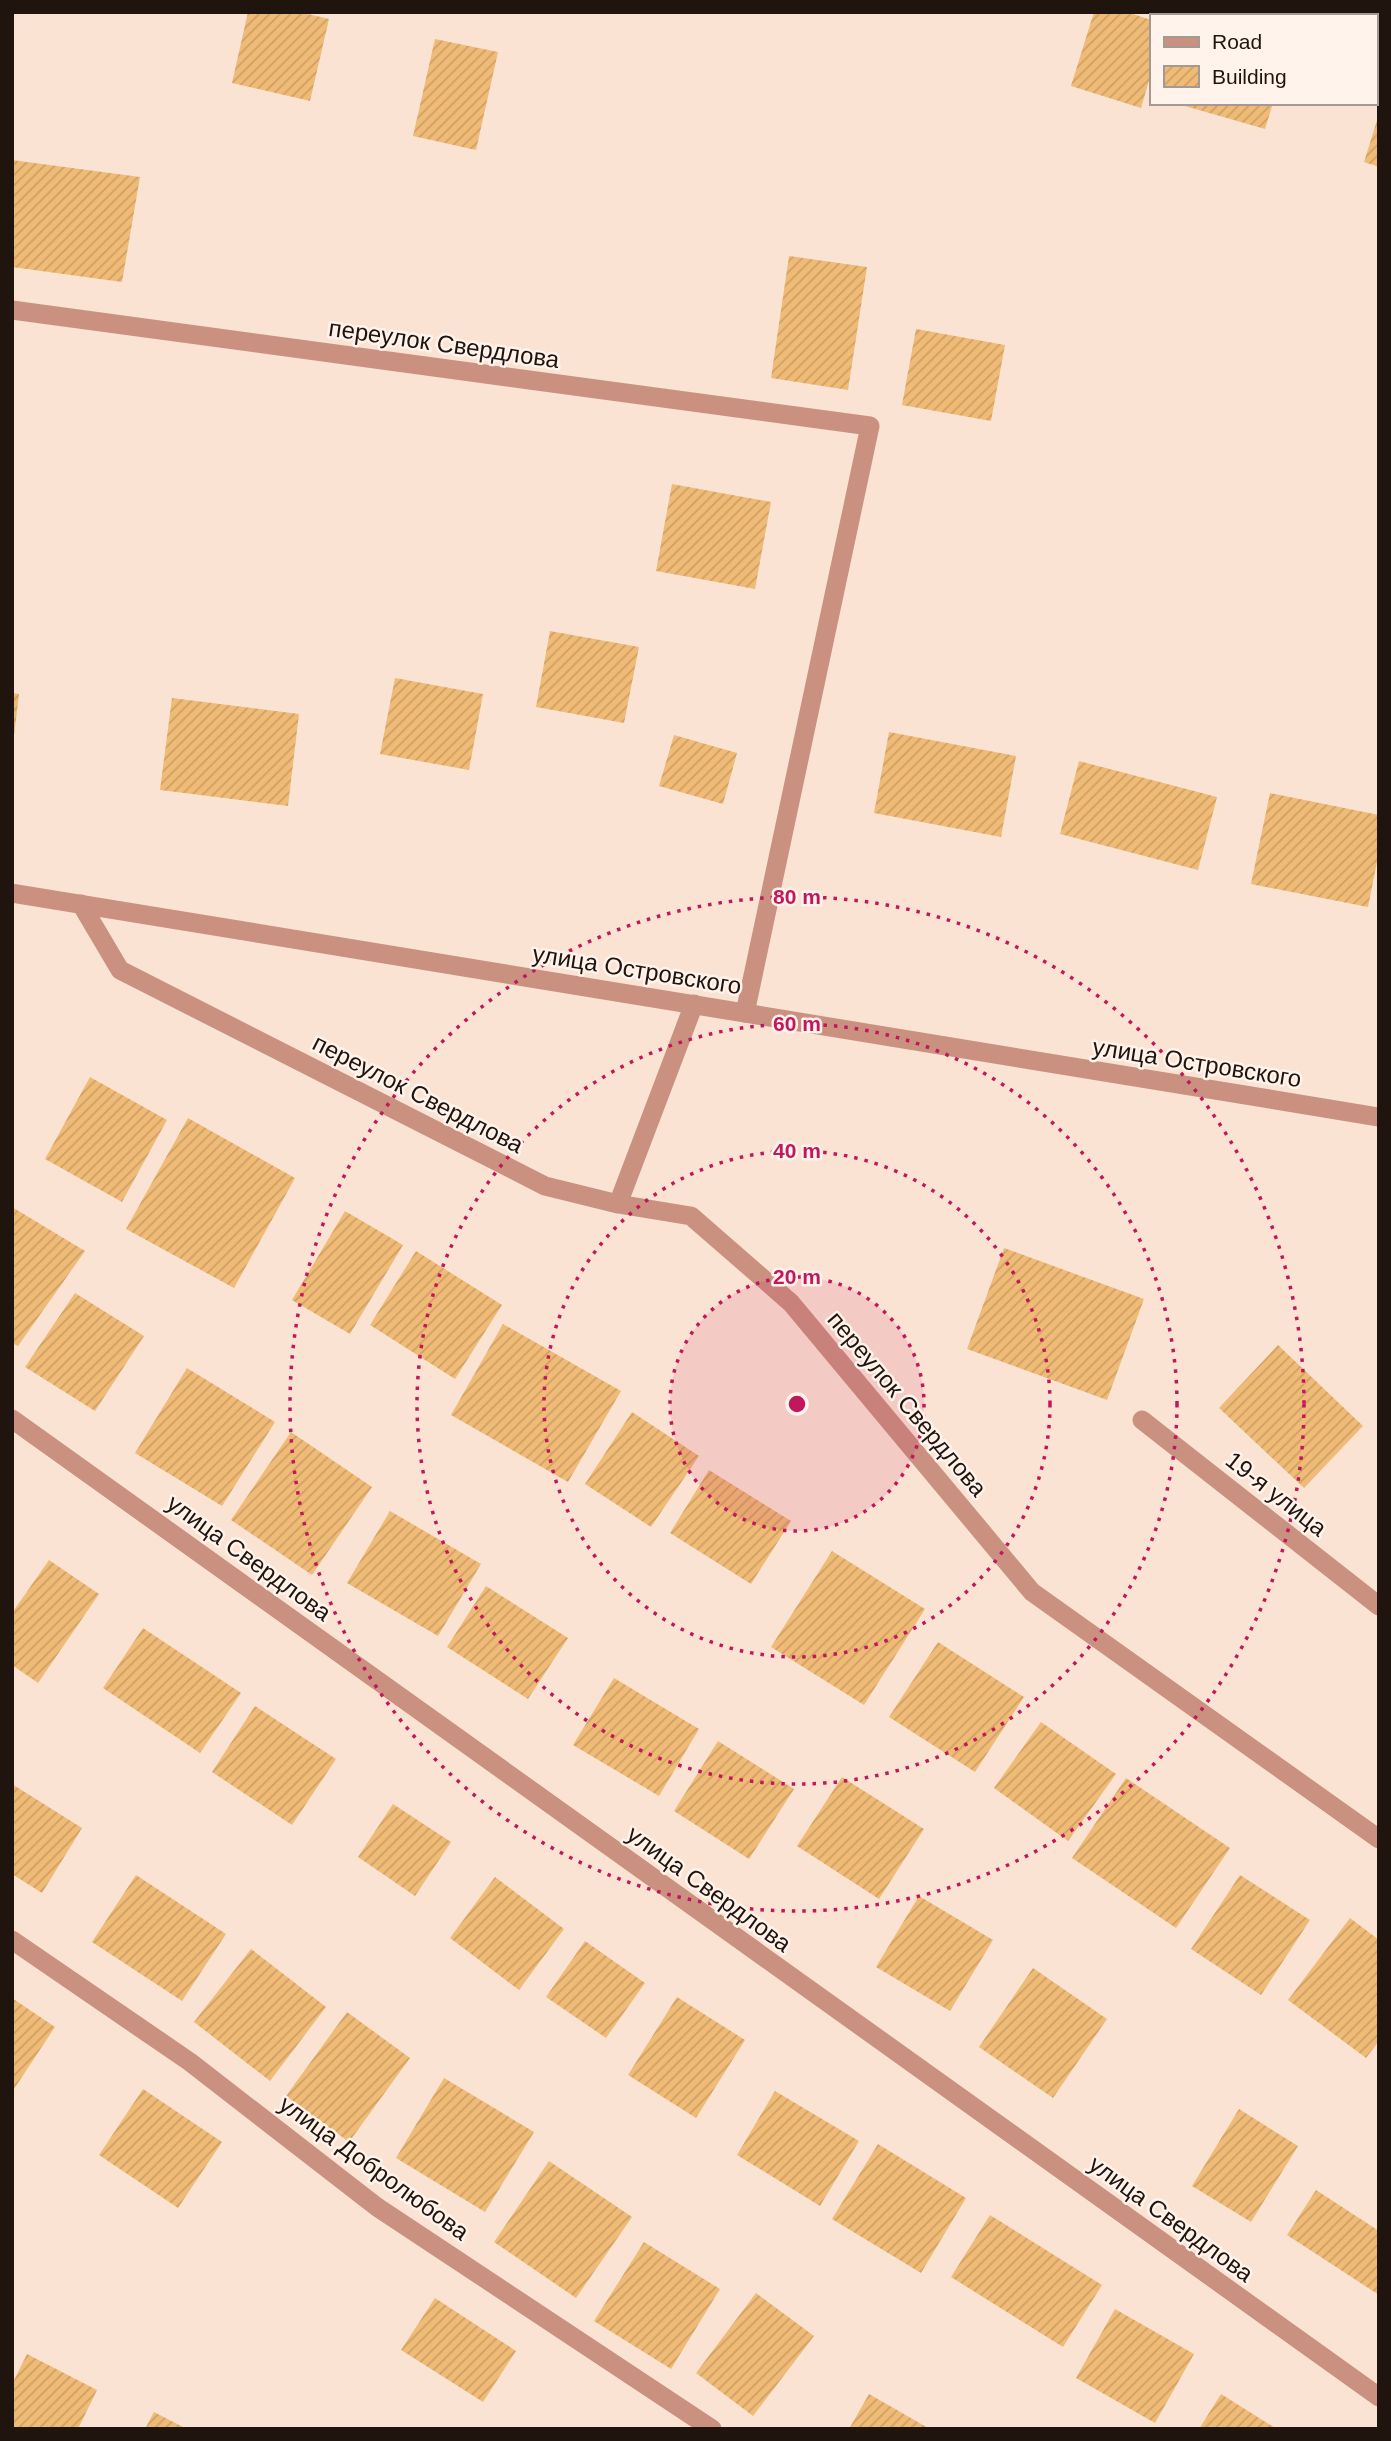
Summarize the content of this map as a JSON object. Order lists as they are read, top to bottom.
{
  "streets": {
    "street": [
      "переулок Свердлова",
      "улица Островского",
      "19-я улица",
      "улица Свердлова",
      "улица Добролюбова"
    ]
  },
  "crossings": [
    ["переулок Свердлова", "улица Островского"]
  ],
  "legend": ["Road", "Building"],
  "rings": [
    "80 m",
    "60 m",
    "40 m",
    "20 m"
  ]
}
